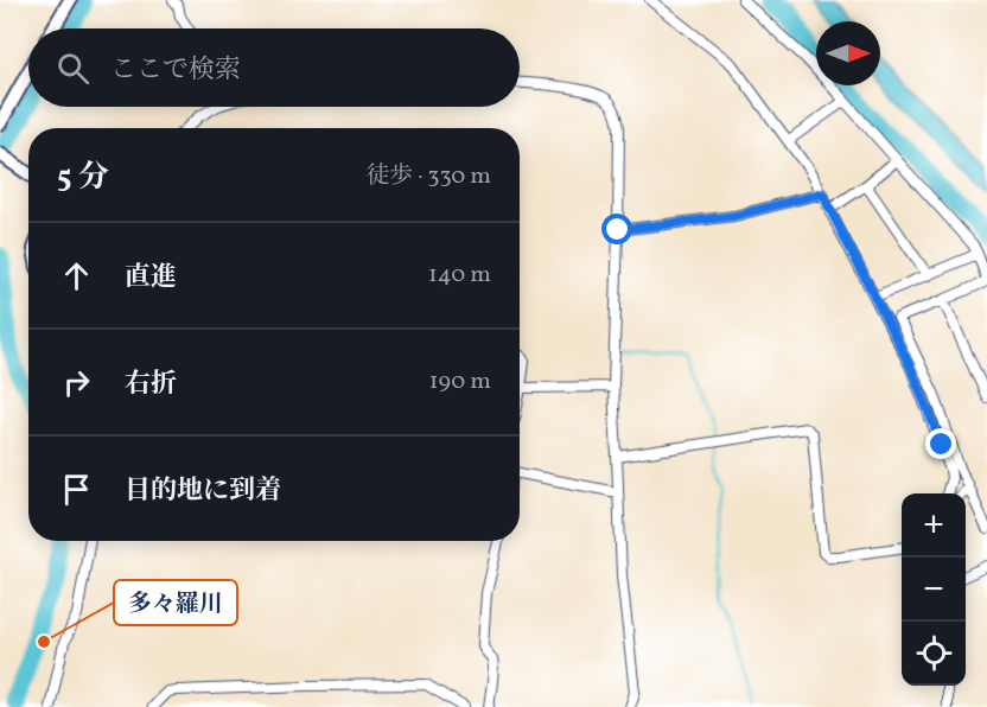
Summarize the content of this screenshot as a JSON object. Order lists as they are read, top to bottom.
{
  "places": ["多々羅川"],
  "north": "right",
  "page": {
    "search": "ここで検索",
    "heading": ["5 分", "徒歩 · 330 m"],
    "list": [
      ["直進", "140 m"],
      ["右折", "190 m"],
      "目的地に到着"
    ],
    "map_buttons": ["+", "−"]
  }
}
